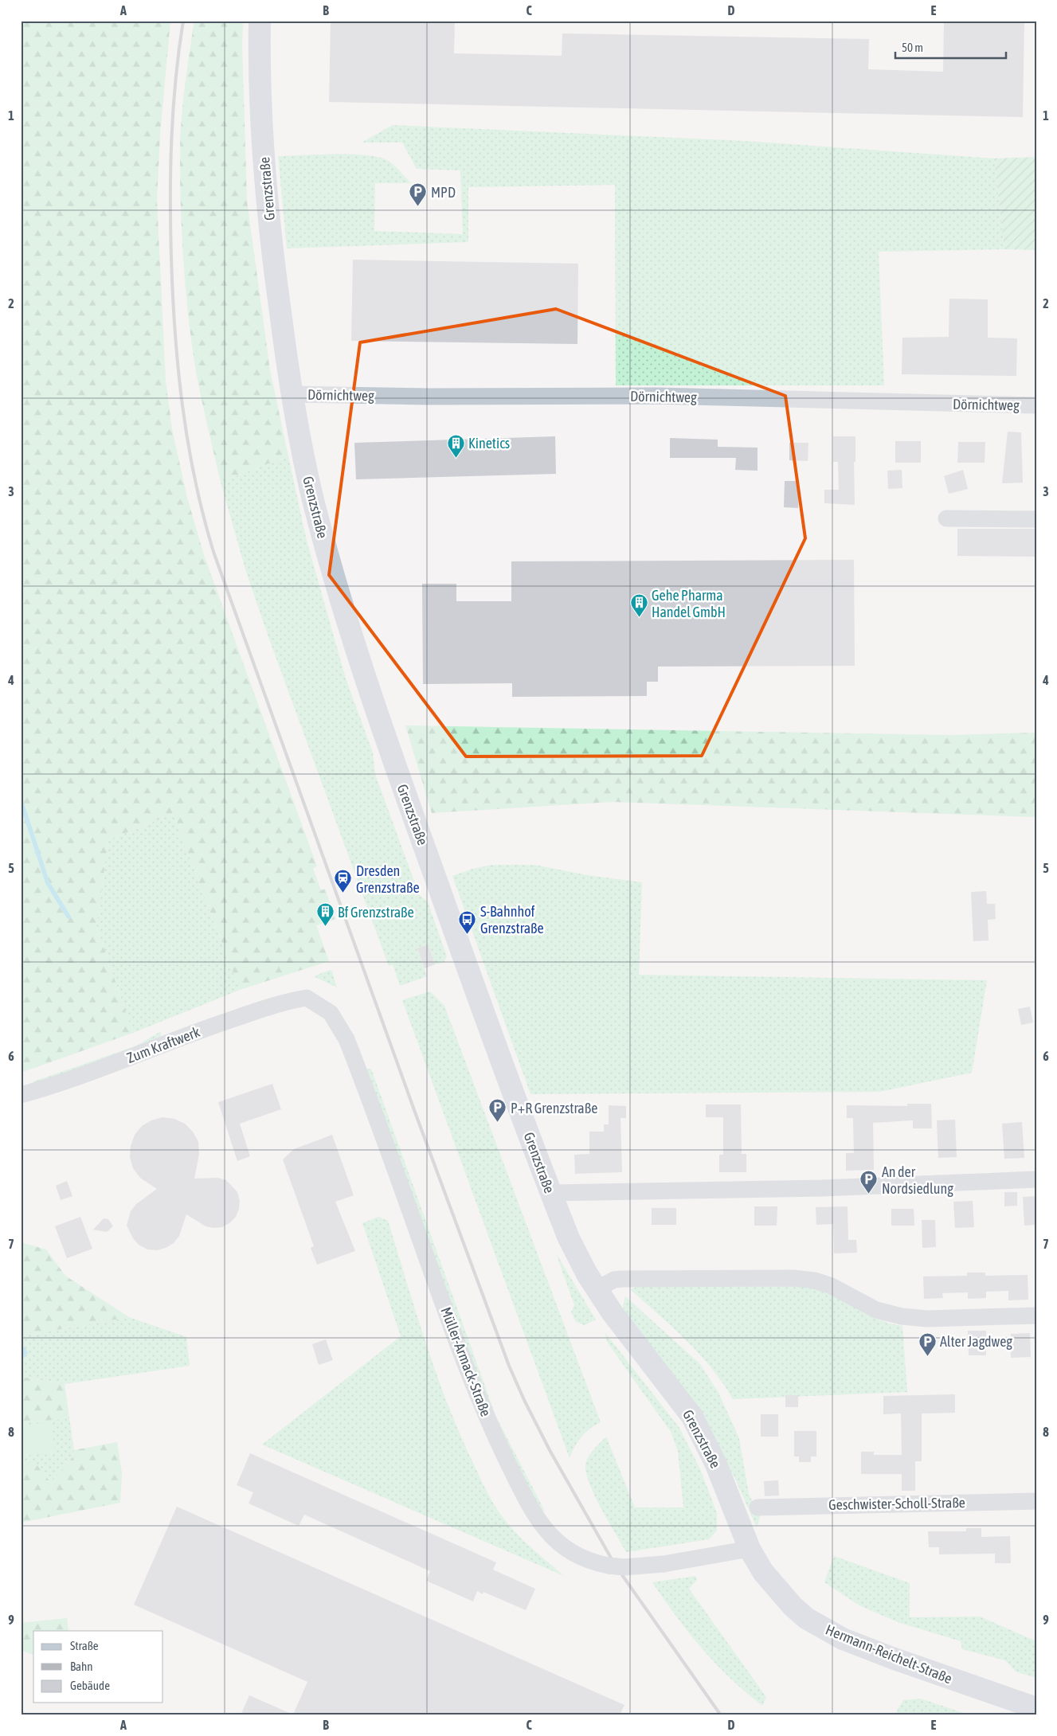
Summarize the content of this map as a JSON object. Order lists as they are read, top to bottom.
{
  "streets": {
    "main road": ["Grenzstraße", "Hermann-Reichelt-Straße"],
    "street": [
      "Dörnichtweg",
      "Zum Kraftwerk",
      "Müller-Armack-Straße",
      "Geschwister-Scholl-Straße"
    ]
  },
  "crossings": [
    ["Grenzstraße", "Dörnichtweg"],
    ["Grenzstraße", "Müller-Armack-Straße"],
    ["Grenzstraße", "Hermann-Reichelt-Straße"],
    ["Zum Kraftwerk", "Müller-Armack-Straße"],
    ["Müller-Armack-Straße", "Hermann-Reichelt-Straße"]
  ],
  "places": {
    "parking": [
      "MPD",
      "P+R Grenzstraße",
      "An der Nordsiedlung",
      "Alter Jagdweg"
    ],
    "building": ["Kinetics", "Gehe Pharma Handel GmbH", "Bf Grenzstraße"],
    "station": ["Dresden Grenzstraße"],
    "bus stop": ["S-Bahnhof Grenzstraße"]
  },
  "legend": ["Straße", "Bahn", "Gebäude"],
  "scale_bar": "50 m",
  "grid": {
    "columns": [
      "A",
      "B",
      "C",
      "D",
      "E"
    ],
    "rows": [
      "1",
      "2",
      "3",
      "4",
      "5",
      "6",
      "7",
      "8",
      "9"
    ]
  }
}
